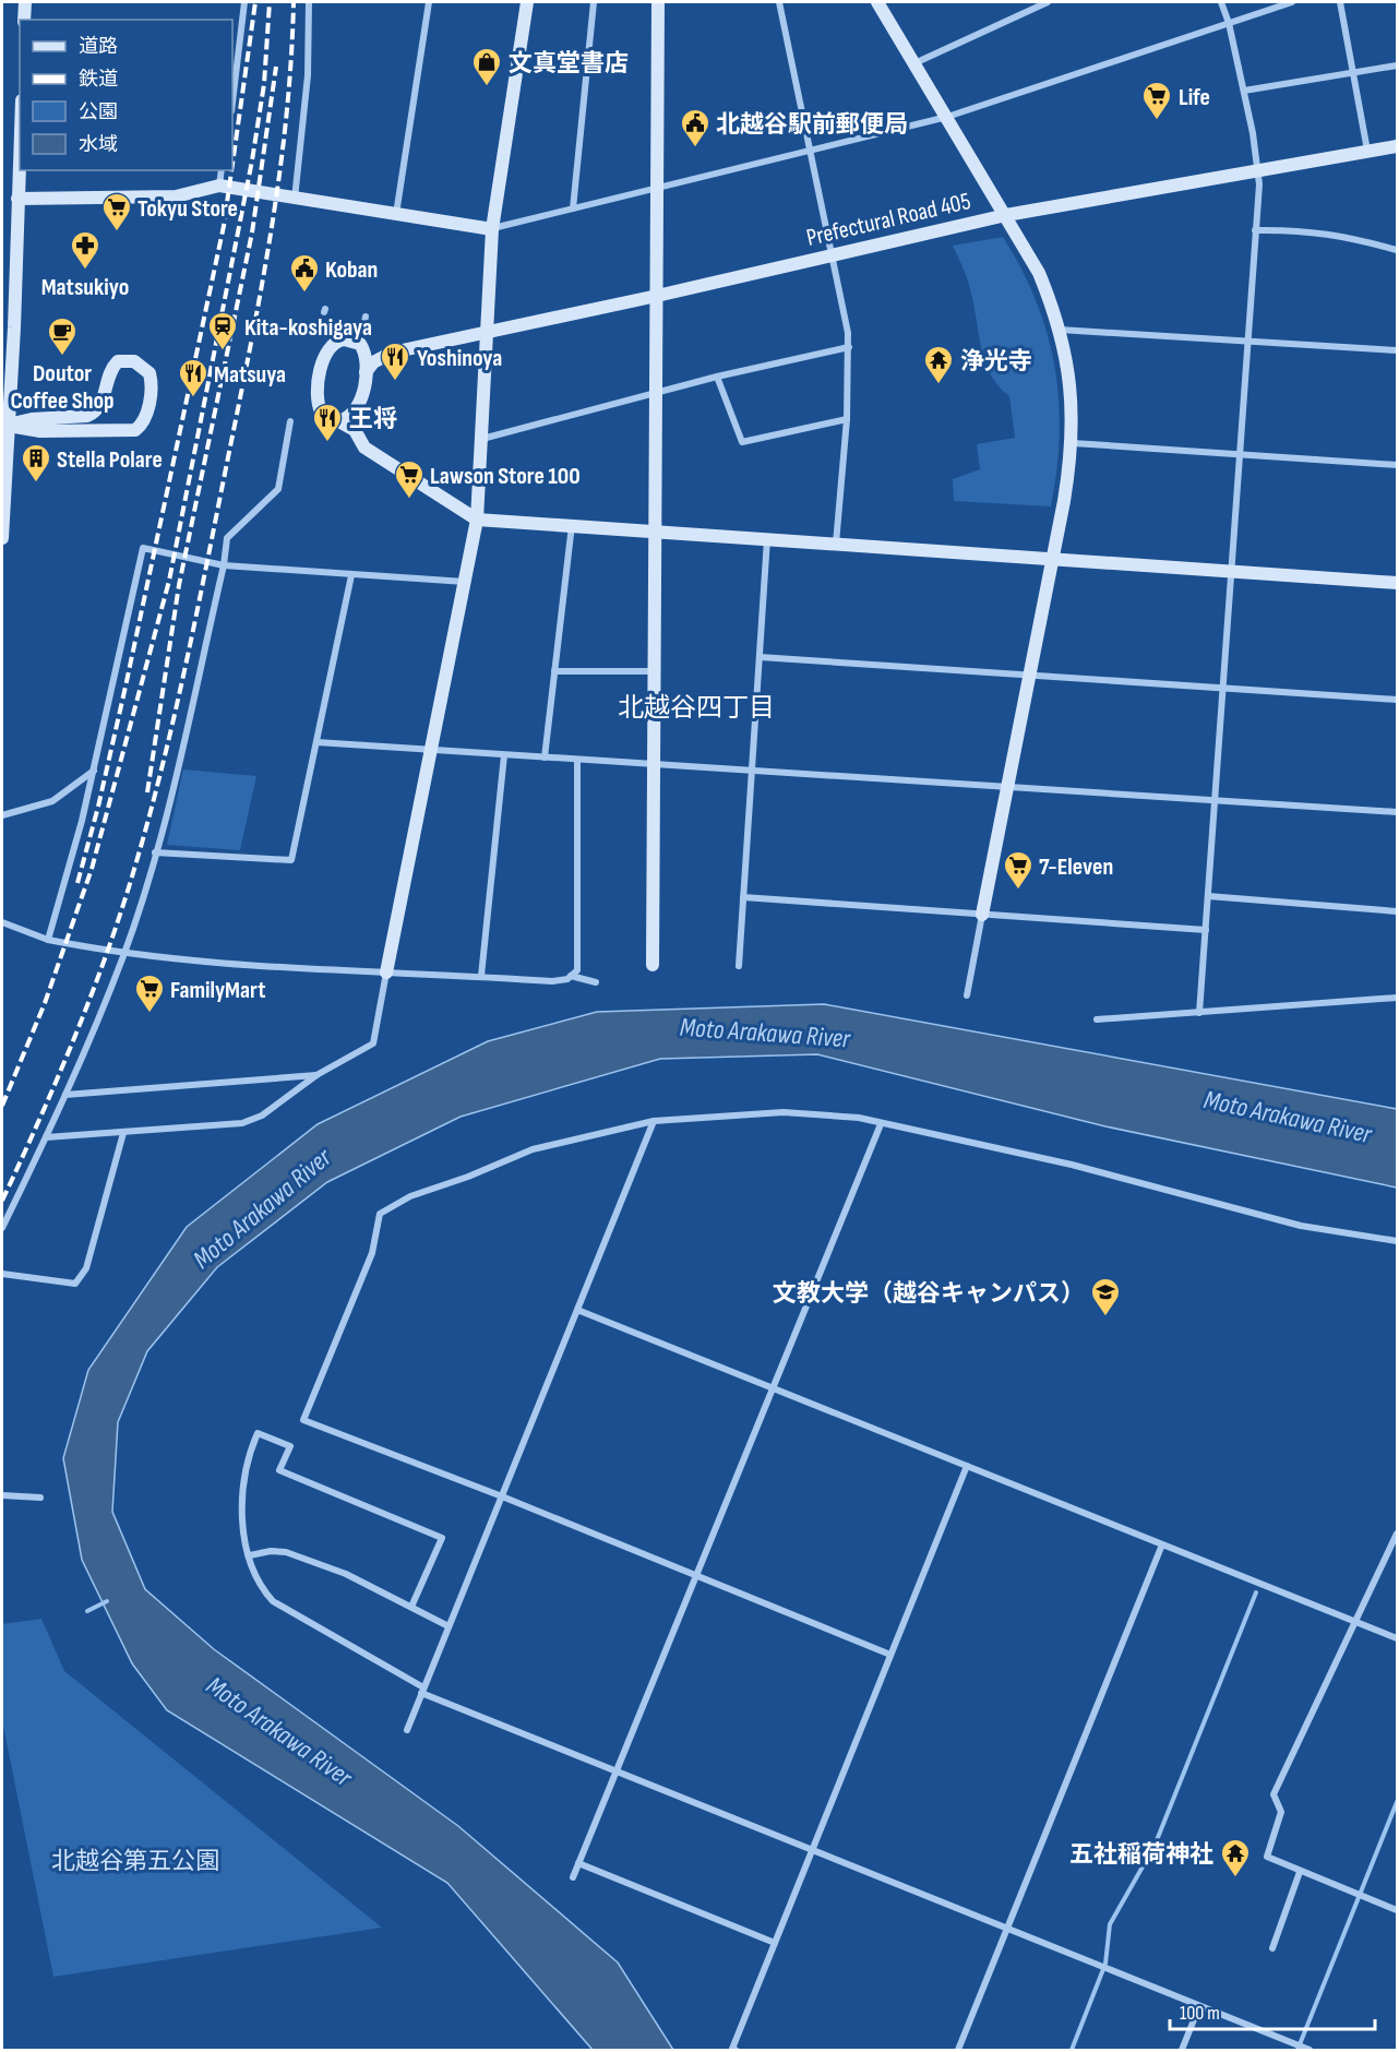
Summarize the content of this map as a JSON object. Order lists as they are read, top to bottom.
{
  "streets": {
    "street": ["Prefectural Road 405"]
  },
  "districts": ["北越谷四丁目"],
  "water": ["Moto Arakawa River"],
  "parks": ["北越谷第五公園"],
  "places": {
    "shop": ["文真堂書店"],
    "supermarket": [
      "Life",
      "Tokyu Store",
      "Lawson Store 100",
      "7-Eleven",
      "FamilyMart"
    ],
    "public building": ["北越谷駅前郵便局", "Koban"],
    "pharmacy": ["Matsukiyo"],
    "station": ["Kita-koshigaya"],
    "cafe": ["Doutor Coffee Shop"],
    "restaurant": ["Yoshinoya", "Matsuya", "王将"],
    "temple": ["浄光寺", "五社稲荷神社"],
    "building": ["Stella Polare"],
    "school or university": ["文教大学（越谷キャンパス）"]
  },
  "legend": [
    "道路",
    "鉄道",
    "公園",
    "水域"
  ],
  "scale_bar": "100 m"
}
